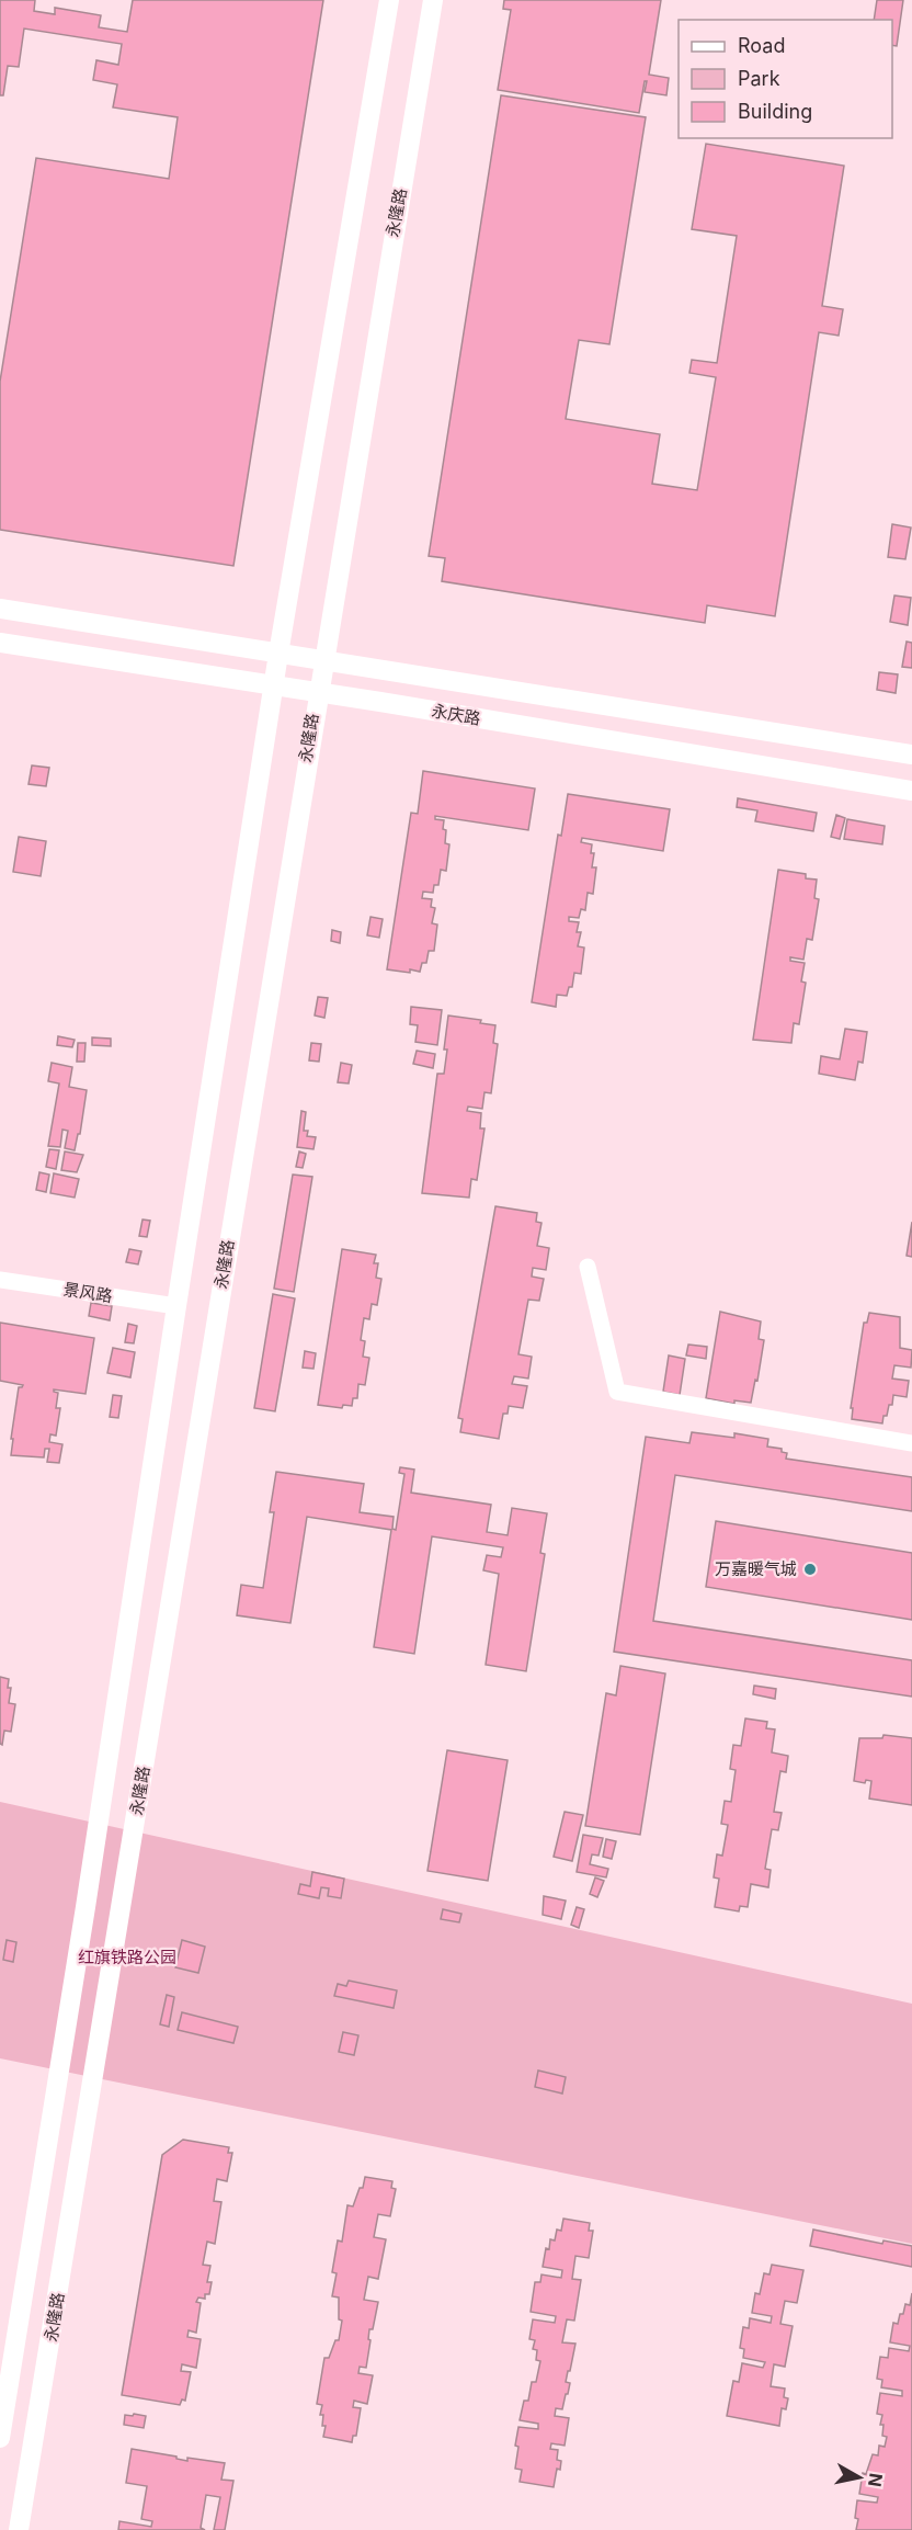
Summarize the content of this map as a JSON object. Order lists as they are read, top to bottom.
{
  "streets": {
    "street": ["永隆路", "永庆路", "景风路"]
  },
  "crossings": [
    ["永隆路", "永庆路"]
  ],
  "parks": ["红旗铁路公园"],
  "places": ["万嘉暖气城"],
  "legend": ["Road", "Park", "Building"],
  "north": "right"
}
